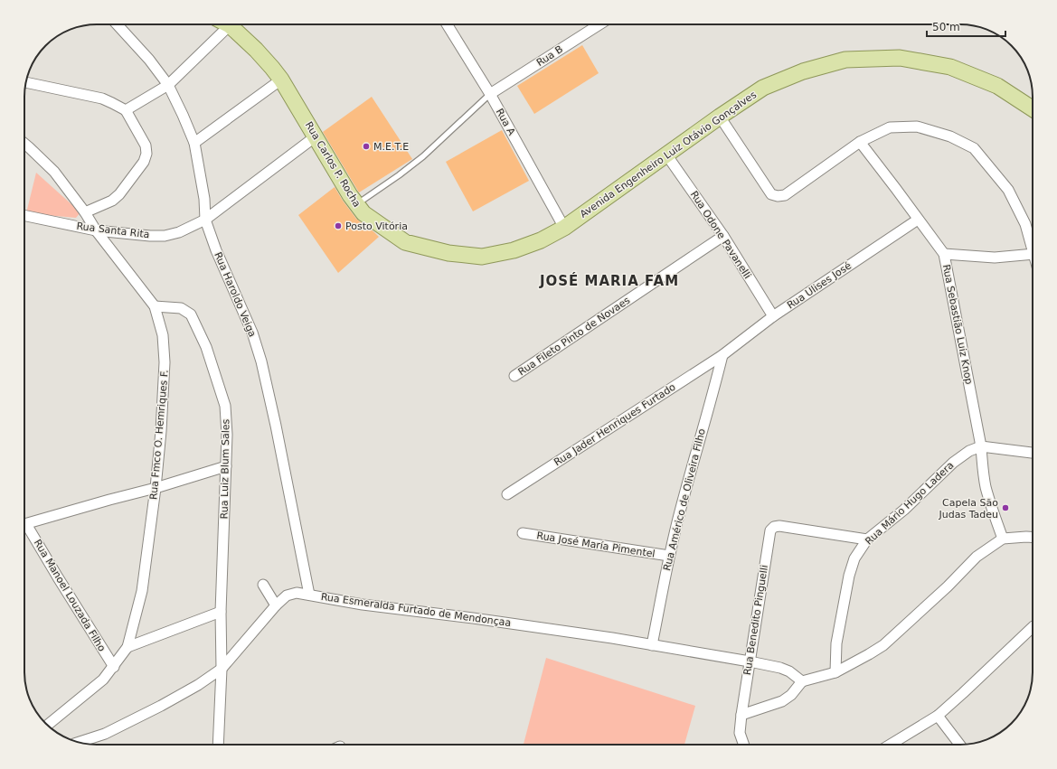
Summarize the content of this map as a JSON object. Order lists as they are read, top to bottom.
{
  "streets": {
    "main road": ["Avenida Engenheiro Luiz Otávio Gonçalves", "Rua Carlos P. Rocha"],
    "street": [
      "Rua B",
      "Rua A",
      "Rua Santa Rita",
      "Rua Odone Pavanelli",
      "Rua Ulises José",
      "Rua Haroldo Veiga",
      "Rua Sebastião Luiz Knop",
      "Rua Fileto Pinto de Novaes",
      "Rua Jader Henriques Furtado",
      "Rua Fmco O. Hemriques F.",
      "Rua Luiz Blum Sales",
      "Rua Américo de Oliveira Filho",
      "Rua Mário Hugo Ladera",
      "Rua José María Pimentel",
      "Rua Manoel Louzada Filho",
      "Rua Esmeralda Furtado de Mendonçaa",
      "Rua Benedito Pinguelli"
    ]
  },
  "crossings": [
    ["Rua B", "Rua A"],
    ["Rua A", "Avenida Engenheiro Luiz Otávio Gonçalves"],
    ["Rua A", "Rua Carlos P. Rocha"],
    ["Avenida Engenheiro Luiz Otávio Gonçalves", "Rua Carlos P. Rocha"],
    ["Avenida Engenheiro Luiz Otávio Gonçalves", "Rua Odone Pavanelli"],
    ["Rua Carlos P. Rocha", "Rua Santa Rita"],
    ["Rua Santa Rita", "Rua Haroldo Veiga"],
    ["Rua Santa Rita", "Rua Fmco O. Hemriques F."],
    ["Rua Odone Pavanelli", "Rua Ulises José"],
    ["Rua Odone Pavanelli", "Rua Fileto Pinto de Novaes"],
    ["Rua Ulises José", "Rua Sebastião Luiz Knop"],
    ["Rua Ulises José", "Rua Jader Henriques Furtado"],
    ["Rua Ulises José", "Rua Américo de Oliveira Filho"],
    ["Rua Haroldo Veiga", "Rua Esmeralda Furtado de Mendonçaa"],
    ["Rua Sebastião Luiz Knop", "Rua Mário Hugo Ladera"],
    ["Rua Jader Henriques Furtado", "Rua Américo de Oliveira Filho"],
    ["Rua Fmco O. Hemriques F.", "Rua Luiz Blum Sales"],
    ["Rua Fmco O. Hemriques F.", "Rua Manoel Louzada Filho"],
    ["Rua Luiz Blum Sales", "Rua Esmeralda Furtado de Mendonçaa"],
    ["Rua Américo de Oliveira Filho", "Rua José María Pimentel"],
    ["Rua Américo de Oliveira Filho", "Rua Esmeralda Furtado de Mendonçaa"],
    ["Rua Mário Hugo Ladera", "Rua Benedito Pinguelli"],
    ["Rua Esmeralda Furtado de Mendonçaa", "Rua Benedito Pinguelli"]
  ],
  "districts": ["JOSÉ MARIA FAM"],
  "places": ["M.E.T.E", "Posto Vitória", "Capela São Judas Tadeu"],
  "scale_bar": "50 m"
}
